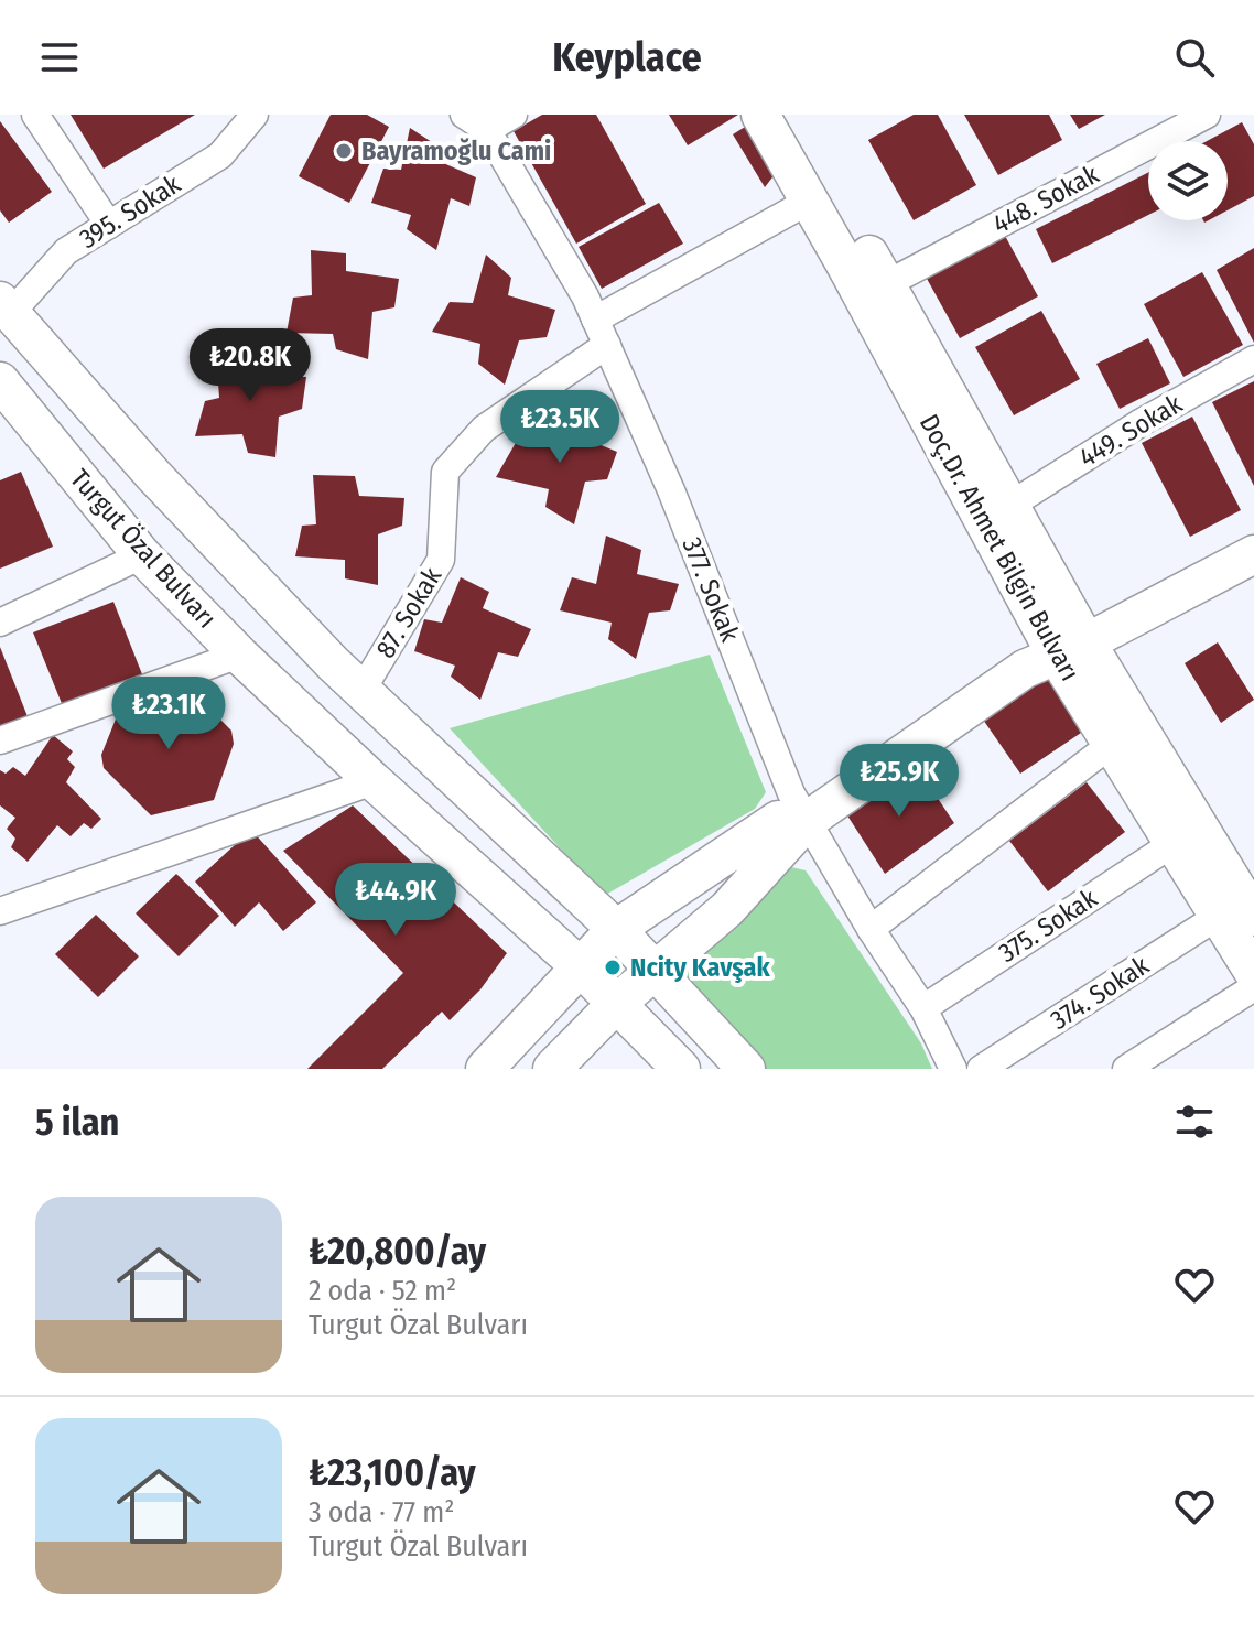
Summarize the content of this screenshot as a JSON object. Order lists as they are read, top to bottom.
{
  "streets": {
    "main road": ["Doç.Dr. Ahmet Bilgin Bulvarı", "Turgut Özal Bulvarı"],
    "street": [
      "448. Sokak",
      "395. Sokak",
      "449. Sokak",
      "377. Sokak",
      "87. Sokak",
      "375. Sokak",
      "374. Sokak"
    ]
  },
  "crossings": [
    ["448. Sokak", "Doç.Dr. Ahmet Bilgin Bulvarı"],
    ["449. Sokak", "Doç.Dr. Ahmet Bilgin Bulvarı"],
    ["Doç.Dr. Ahmet Bilgin Bulvarı", "375. Sokak"],
    ["Doç.Dr. Ahmet Bilgin Bulvarı", "374. Sokak"],
    ["377. Sokak", "87. Sokak"],
    ["377. Sokak", "375. Sokak"]
  ],
  "places": ["Bayramoğlu Cami", "Ncity Kavşak"],
  "page": {
    "header": "Keyplace",
    "price": [
      "₺20.8K",
      "₺23.5K",
      "₺23.1K",
      "₺25.9K",
      "₺44.9K"
    ],
    "heading": "5 ilan",
    "list": [
      {
        "name": "₺20,800/ay",
        "note": "2 oda · 52 m² · Turgut Özal Bulvarı"
      },
      {
        "name": "₺23,100/ay",
        "note": "3 oda · 77 m² · Turgut Özal Bulvarı"
      }
    ]
  }
}
